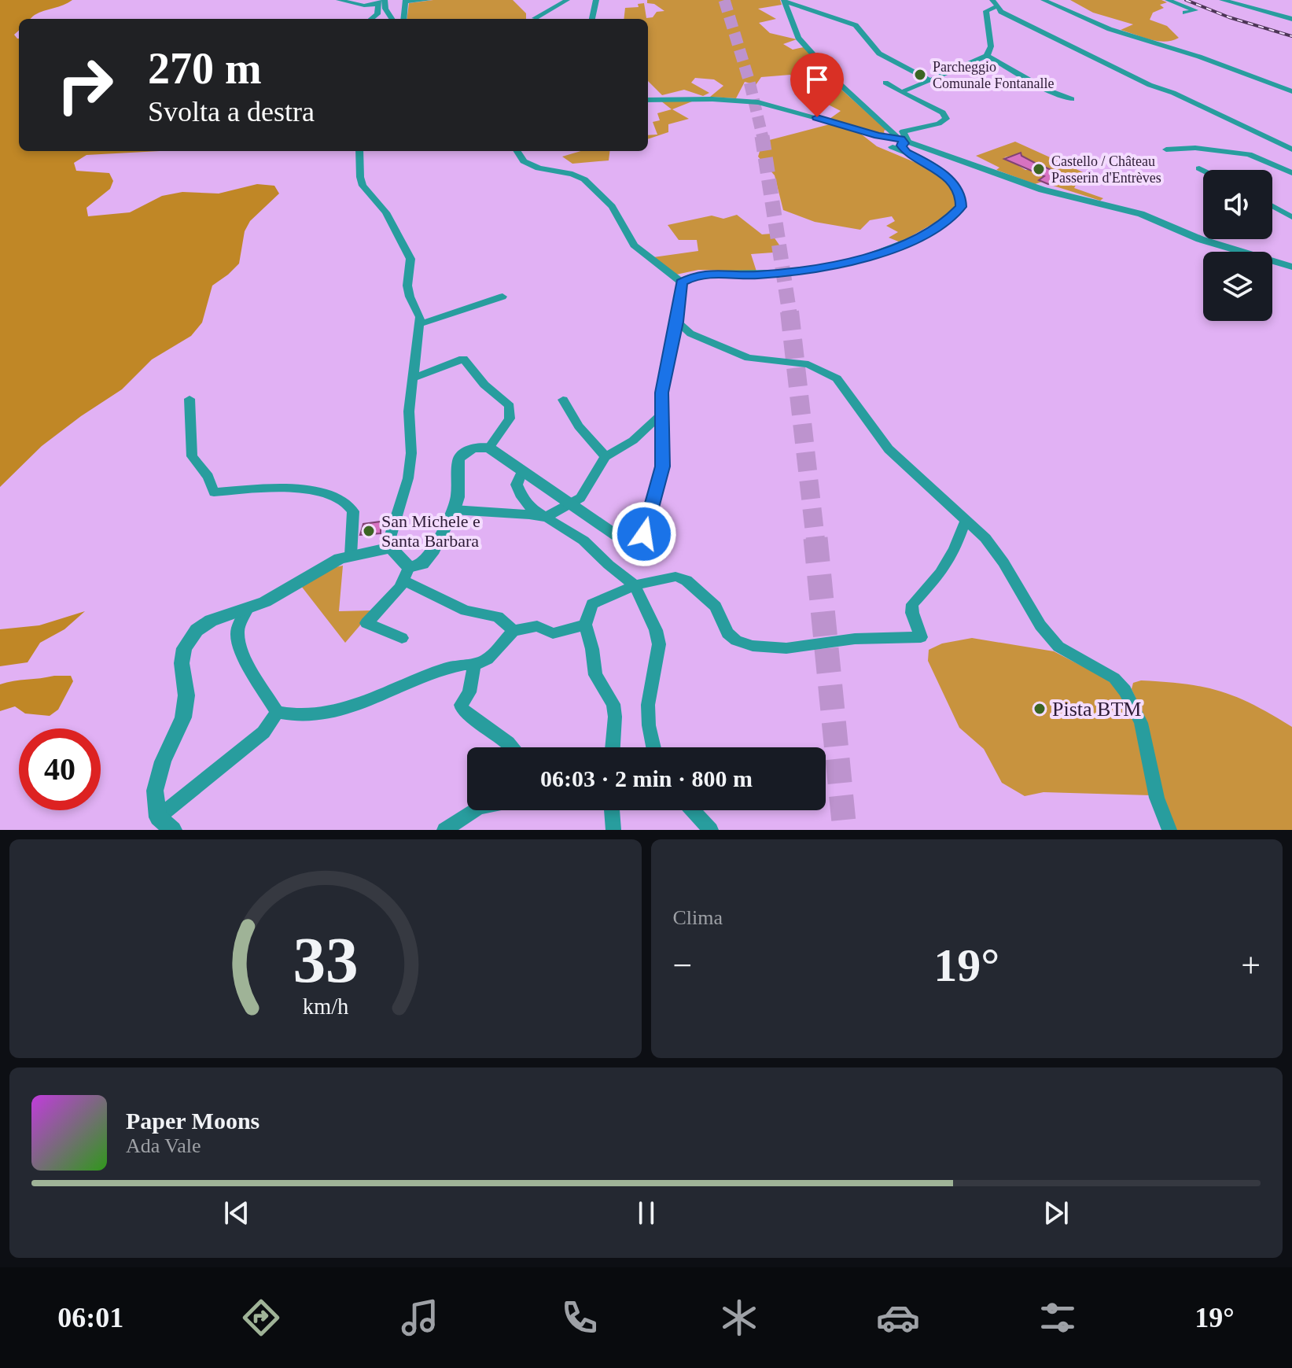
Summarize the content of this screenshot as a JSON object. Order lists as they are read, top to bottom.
{
  "places": [
    "Parcheggio Comunale Fontanalle",
    "Castello / Château Passerin d'Entrèves",
    "San Michele e Santa Barbara",
    "Pista BTM"
  ],
  "page": {
    "turn": ["270 m", "Svolta a destra"],
    "limit": "40",
    "trip": "06:03 · 2 min · 800 m",
    "tile": "Clima",
    "heat": ["−", "19°", "+"],
    "song": ["Paper Moons", "Ada Vale"],
    "tabs": ["06:01", "19°"],
    "gauge": ["33", "km/h"]
  }
}
